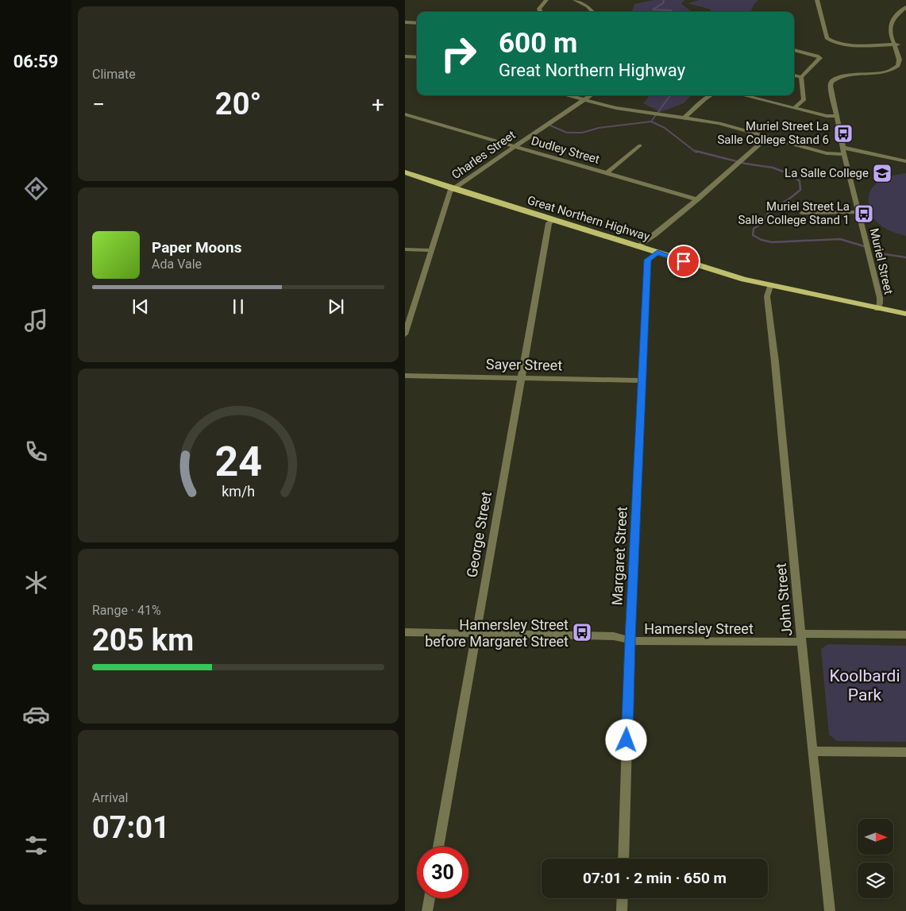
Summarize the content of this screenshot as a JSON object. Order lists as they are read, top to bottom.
{
  "streets": {
    "main road": ["Great Northern Highway"],
    "street": [
      "Dudley Street",
      "Charles Street",
      "Muriel Street",
      "Sayer Street",
      "George Street",
      "Margaret Street",
      "John Street",
      "Hamersley Street"
    ]
  },
  "crossings": [
    ["Dudley Street", "Charles Street"],
    ["Charles Street", "Great Northern Highway"],
    ["Great Northern Highway", "Muriel Street"],
    ["Great Northern Highway", "George Street"],
    ["Great Northern Highway", "Margaret Street"],
    ["Great Northern Highway", "John Street"],
    ["Sayer Street", "George Street"],
    ["Sayer Street", "Margaret Street"],
    ["George Street", "Hamersley Street"],
    ["Margaret Street", "Hamersley Street"],
    ["John Street", "Hamersley Street"]
  ],
  "parks": ["Koolbardi Park"],
  "places": {
    "bus stop": ["Muriel Street La Salle College Stand 6", "Muriel Street La Salle College Stand 1", "Hamersley Street before Margaret Street"],
    "school or university": ["La Salle College"]
  },
  "north": "right",
  "page": {
    "tabs": "06:59",
    "tile": [
      "Climate",
      ["Range · 41%", "205 km"],
      ["Arrival", "07:01"]
    ],
    "turn": ["600 m", "Great Northern Highway"],
    "heat": ["−", "20°", "+"],
    "song": ["Paper Moons", "Ada Vale"],
    "limit": "30",
    "trip": "07:01 · 2 min · 650 m",
    "gauge": ["24", "km/h"]
  }
}
